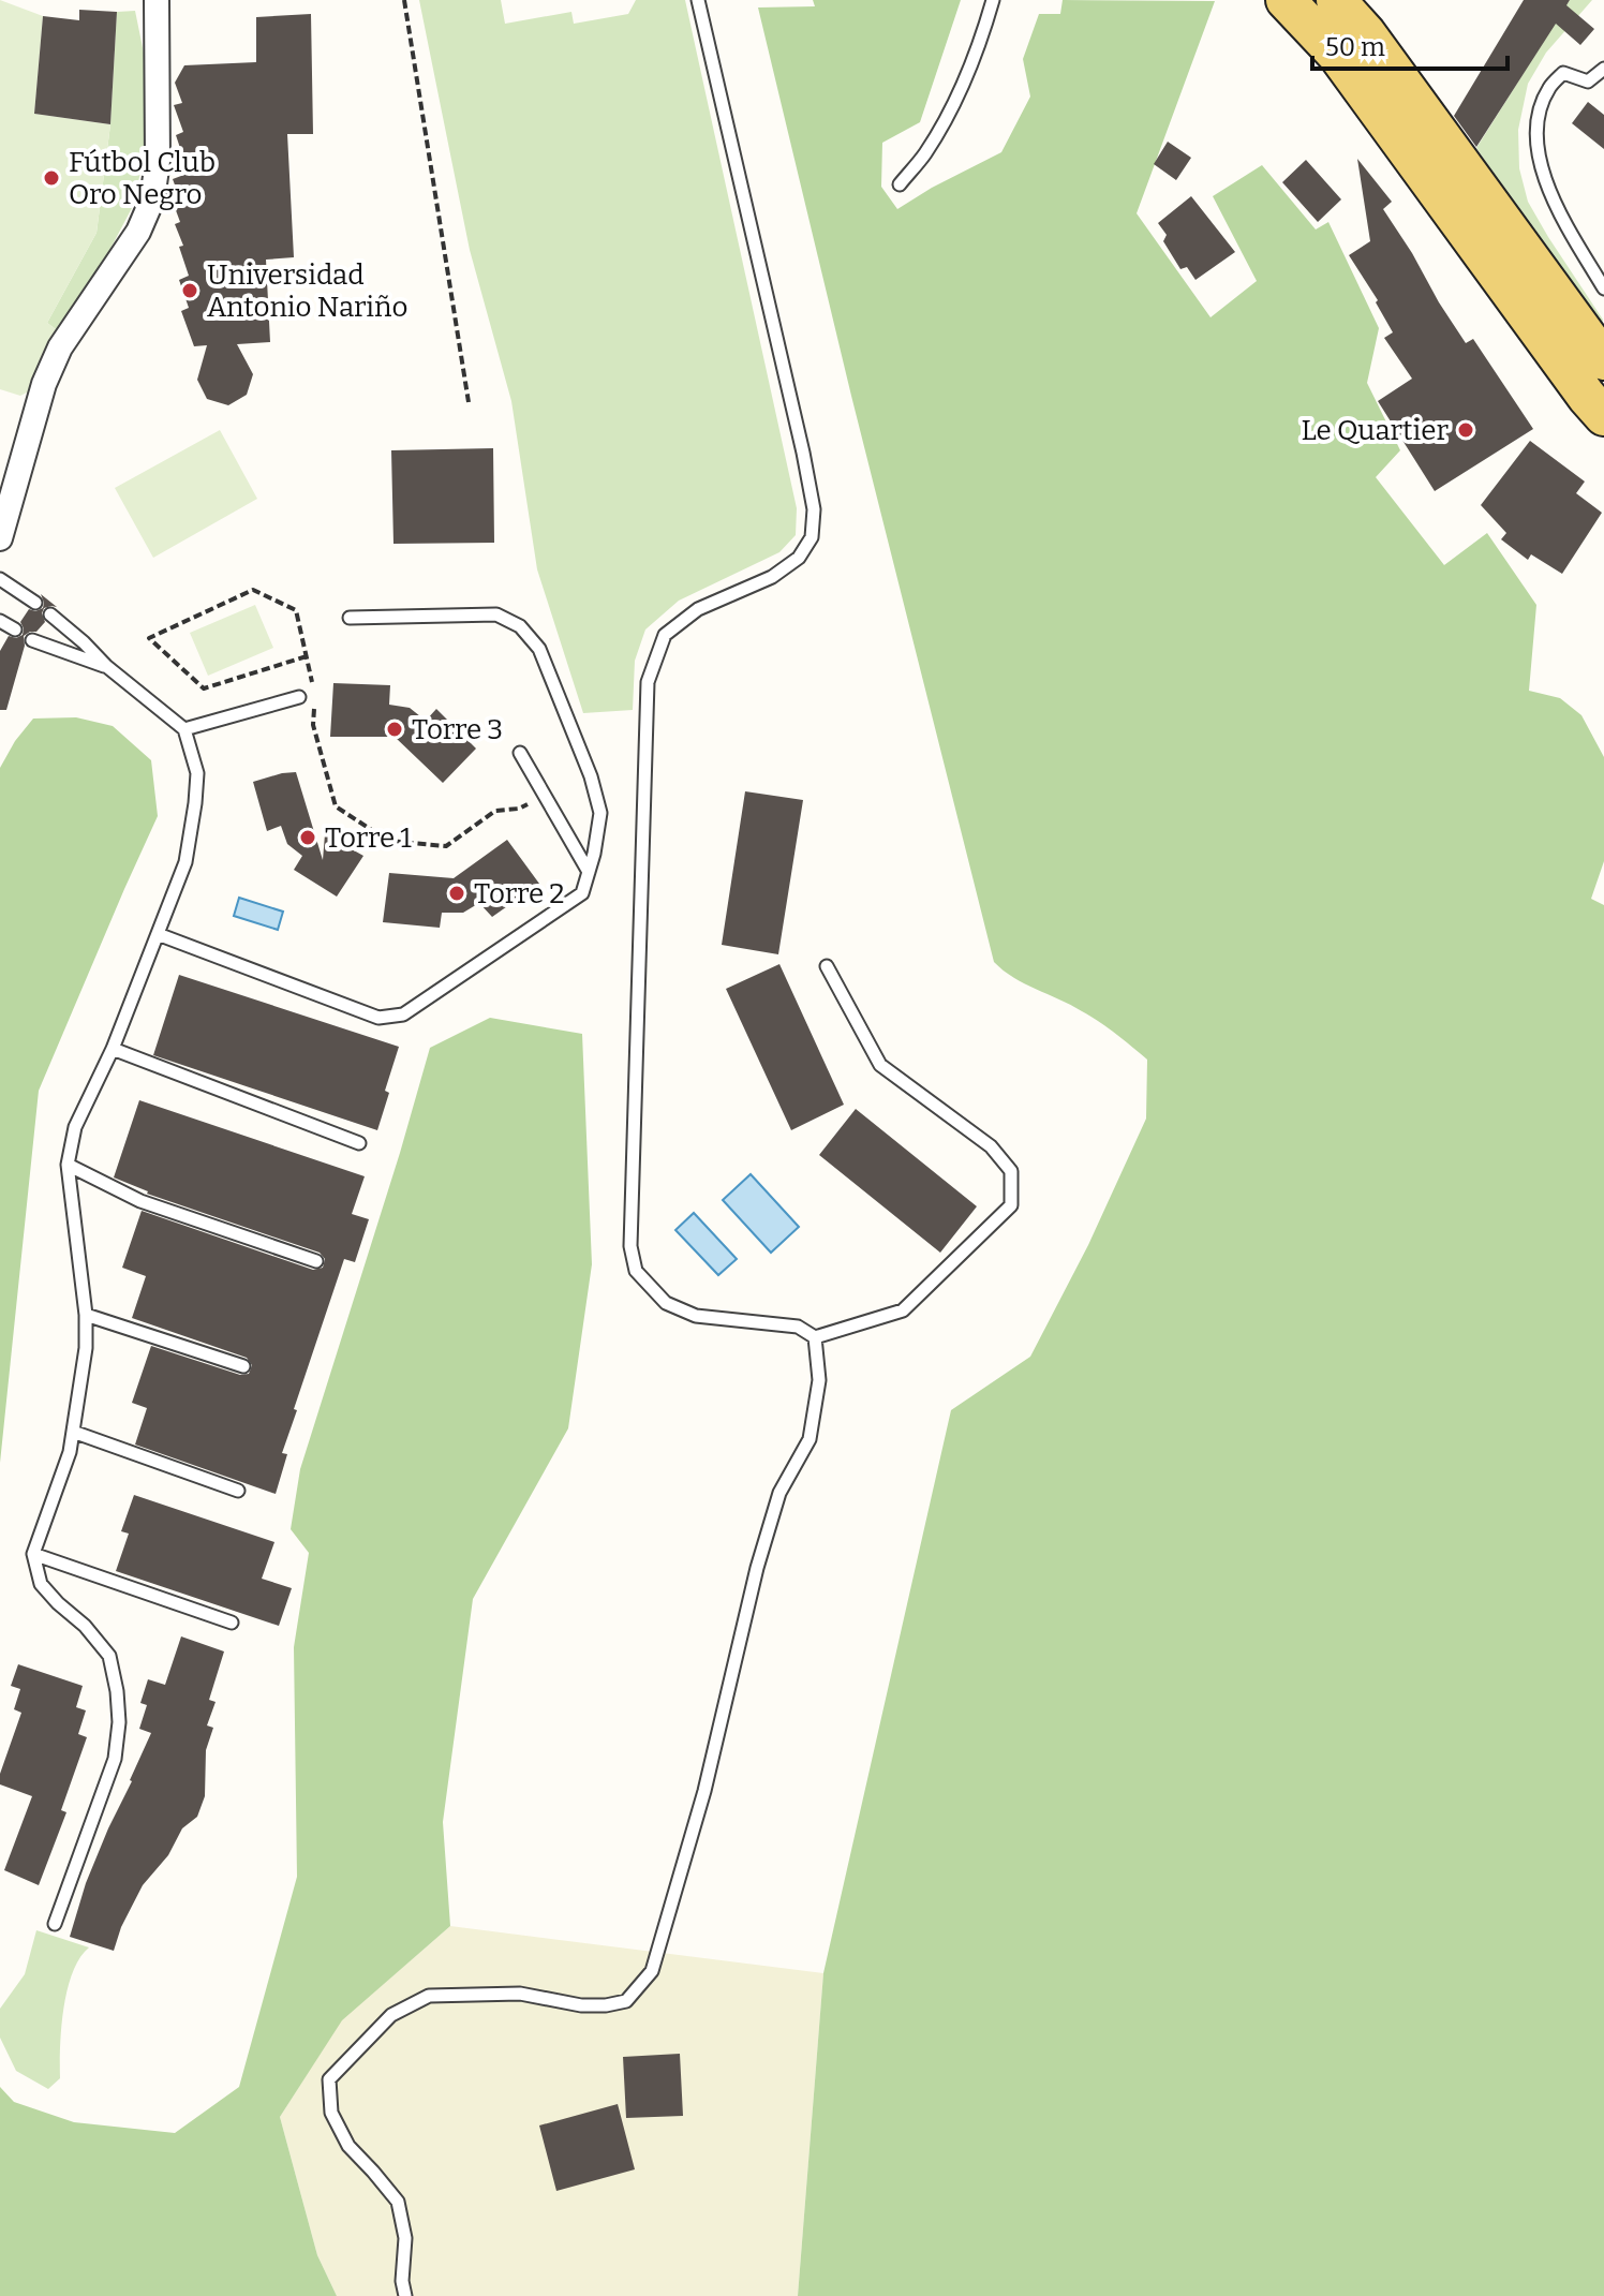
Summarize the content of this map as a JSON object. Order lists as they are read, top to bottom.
{
  "places": [
    "Fútbol Club Oro Negro",
    "Universidad Antonio Nariño",
    "Le Quartier",
    "Torre 3",
    "Torre 1",
    "Torre 2"
  ],
  "scale_bar": "50 m"
}
